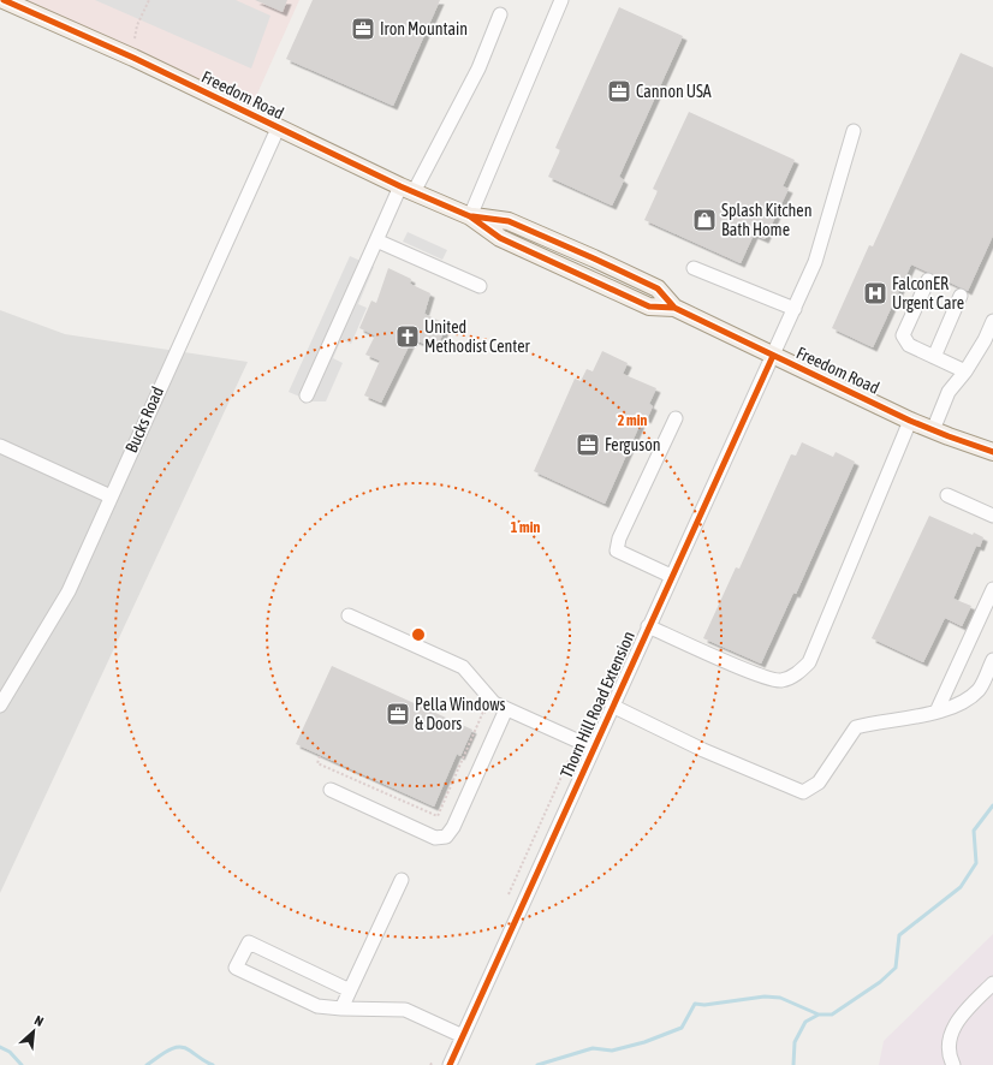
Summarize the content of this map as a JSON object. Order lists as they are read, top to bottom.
{
  "streets": {
    "main road": ["Freedom Road"],
    "street": ["Bucks Road", "Thorn Hill Road Extension"]
  },
  "crossings": [
    ["Freedom Road", "Bucks Road"],
    ["Freedom Road", "Thorn Hill Road Extension"]
  ],
  "places": {
    "office": [
      "Iron Mountain",
      "Cannon USA",
      "Ferguson",
      "Pella Windows & Doors"
    ],
    "shop": ["Splash Kitchen Bath Home"],
    "hospital": ["FalconER Urgent Care"],
    "church": ["United Methodist Center"]
  },
  "north": "top right",
  "rings": ["2 min", "1 min"]
}
